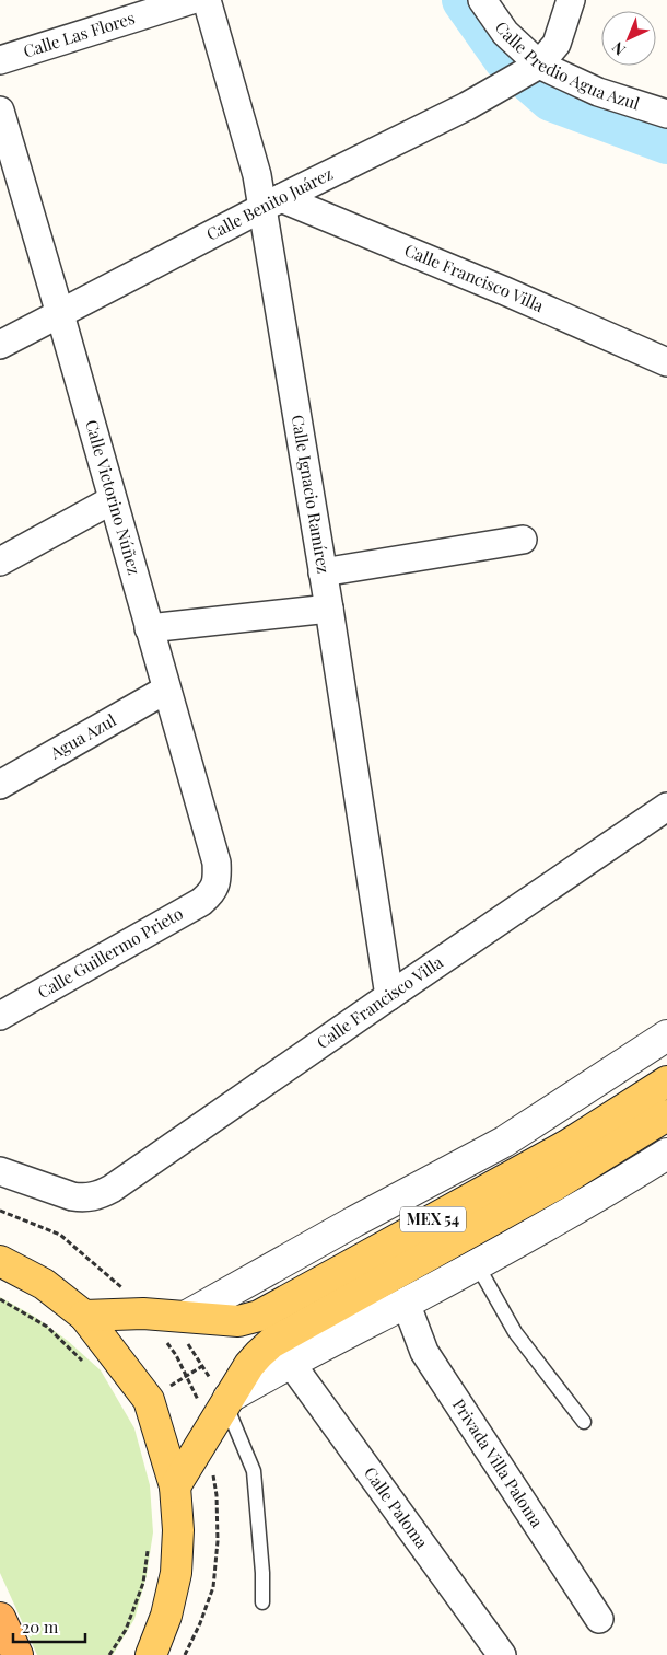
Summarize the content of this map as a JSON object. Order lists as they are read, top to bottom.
{
  "streets": {
    "main road": ["MEX 54"],
    "street": [
      "Calle Las Flores",
      "Calle Predio Agua Azul",
      "Calle Benito Juárez",
      "Calle Francisco Villa",
      "Calle Ignacio Ramírez",
      "Calle Victorino Núñez",
      "Agua Azul",
      "Calle Guillermo Prieto",
      "Privada Villa Paloma",
      "Calle Paloma"
    ]
  },
  "crossings": [
    ["Calle Predio Agua Azul", "Calle Benito Juárez"],
    ["Calle Benito Juárez", "Calle Francisco Villa"],
    ["Calle Benito Juárez", "Calle Ignacio Ramírez"],
    ["Calle Benito Juárez", "Calle Victorino Núñez"],
    ["Calle Francisco Villa", "Calle Ignacio Ramírez"],
    ["Calle Victorino Núñez", "Agua Azul"],
    ["Calle Victorino Núñez", "Calle Guillermo Prieto"]
  ],
  "scale_bar": "20 m",
  "north": "bottom left"
}
